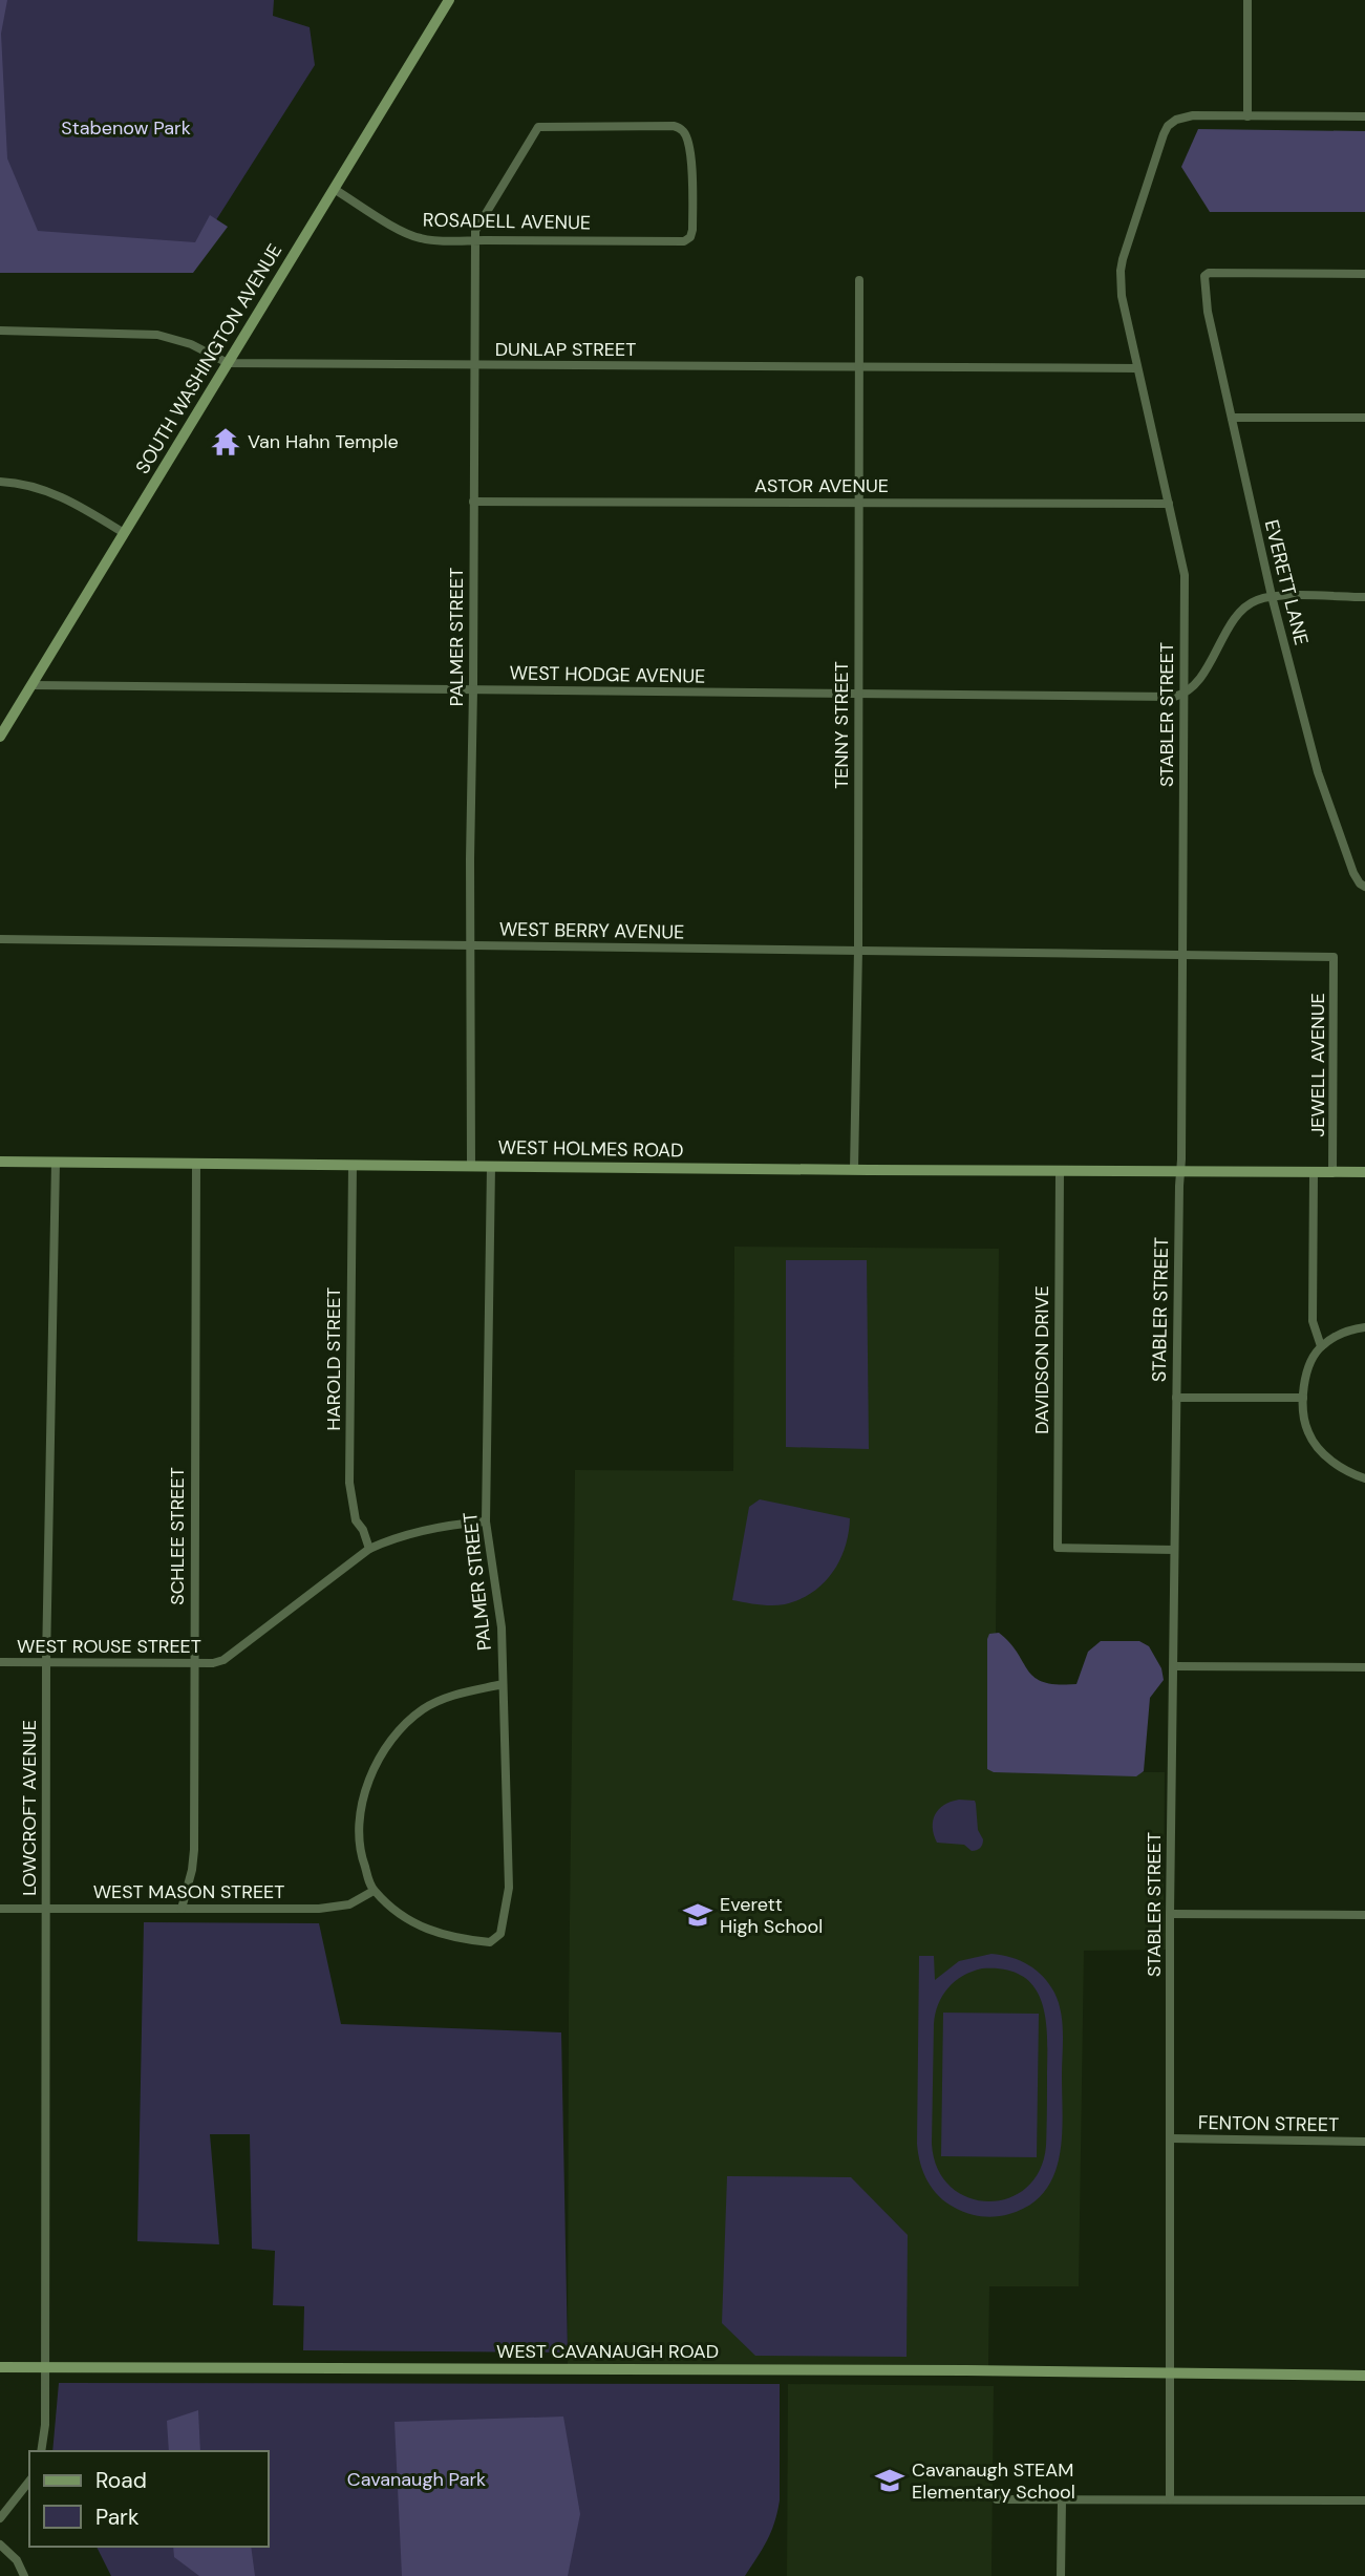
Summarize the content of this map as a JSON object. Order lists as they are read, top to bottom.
{
  "streets": {
    "street": [
      "ROSADELL AVENUE",
      "DUNLAP STREET",
      "SOUTH WASHINGTON AVENUE",
      "ASTOR AVENUE",
      "EVERETT LANE",
      "PALMER STREET",
      "WEST HODGE AVENUE",
      "STABLER STREET",
      "TENNY STREET",
      "WEST BERRY AVENUE",
      "JEWELL AVENUE",
      "WEST HOLMES ROAD",
      "HAROLD STREET",
      "DAVIDSON DRIVE",
      "SCHLEE STREET",
      "WEST ROUSE STREET",
      "LOWCROFT AVENUE",
      "WEST MASON STREET",
      "FENTON STREET",
      "WEST CAVANAUGH ROAD"
    ]
  },
  "crossings": [
    ["ROSADELL AVENUE", "SOUTH WASHINGTON AVENUE"],
    ["ROSADELL AVENUE", "PALMER STREET"],
    ["DUNLAP STREET", "SOUTH WASHINGTON AVENUE"],
    ["DUNLAP STREET", "PALMER STREET"],
    ["DUNLAP STREET", "STABLER STREET"],
    ["DUNLAP STREET", "TENNY STREET"],
    ["SOUTH WASHINGTON AVENUE", "WEST HODGE AVENUE"],
    ["ASTOR AVENUE", "PALMER STREET"],
    ["ASTOR AVENUE", "STABLER STREET"],
    ["ASTOR AVENUE", "TENNY STREET"],
    ["PALMER STREET", "WEST HODGE AVENUE"],
    ["PALMER STREET", "WEST BERRY AVENUE"],
    ["PALMER STREET", "WEST HOLMES ROAD"],
    ["PALMER STREET", "WEST ROUSE STREET"],
    ["PALMER STREET", "WEST MASON STREET"],
    ["WEST HODGE AVENUE", "STABLER STREET"],
    ["WEST HODGE AVENUE", "TENNY STREET"],
    ["STABLER STREET", "WEST BERRY AVENUE"],
    ["STABLER STREET", "WEST HOLMES ROAD"],
    ["STABLER STREET", "DAVIDSON DRIVE"],
    ["STABLER STREET", "FENTON STREET"],
    ["STABLER STREET", "WEST CAVANAUGH ROAD"],
    ["TENNY STREET", "WEST BERRY AVENUE"],
    ["TENNY STREET", "WEST HOLMES ROAD"],
    ["WEST BERRY AVENUE", "JEWELL AVENUE"],
    ["JEWELL AVENUE", "WEST HOLMES ROAD"],
    ["WEST HOLMES ROAD", "HAROLD STREET"],
    ["WEST HOLMES ROAD", "DAVIDSON DRIVE"],
    ["WEST HOLMES ROAD", "SCHLEE STREET"],
    ["WEST HOLMES ROAD", "LOWCROFT AVENUE"],
    ["HAROLD STREET", "WEST ROUSE STREET"],
    ["SCHLEE STREET", "WEST ROUSE STREET"],
    ["SCHLEE STREET", "WEST MASON STREET"],
    ["WEST ROUSE STREET", "LOWCROFT AVENUE"],
    ["LOWCROFT AVENUE", "WEST MASON STREET"],
    ["LOWCROFT AVENUE", "WEST CAVANAUGH ROAD"]
  ],
  "parks": ["Stabenow Park", "Cavanaugh Park"],
  "places": {
    "temple": ["Van Hahn Temple"],
    "school or university": ["Everett High School", "Cavanaugh STEAM Elementary School"]
  },
  "legend": ["Road", "Park"]
}
